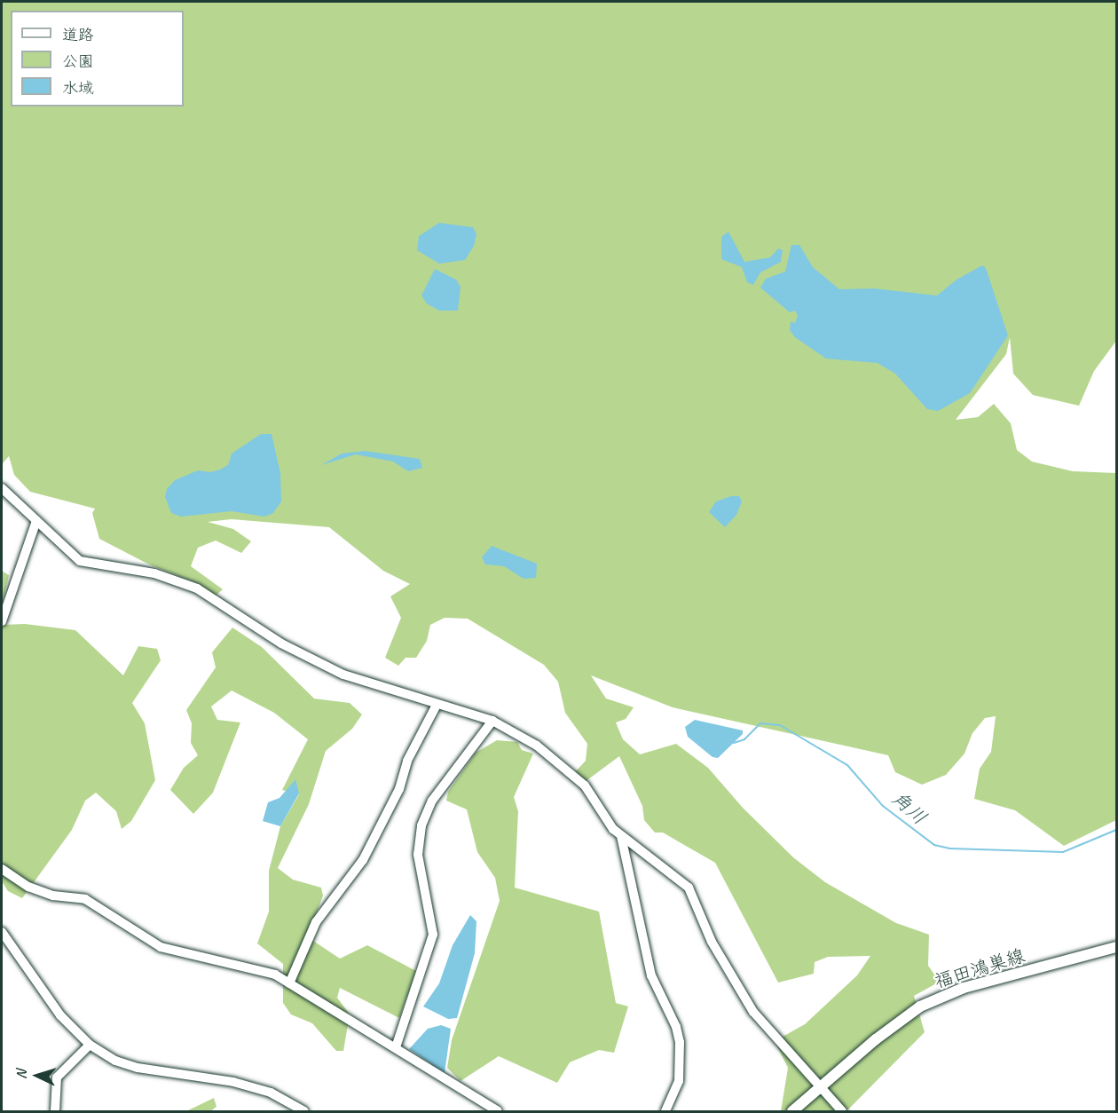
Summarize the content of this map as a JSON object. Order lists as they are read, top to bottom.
{
  "streets": {
    "main road": ["福田鴻巣線"]
  },
  "water": ["角川"],
  "legend": ["道路", "公園", "水域"],
  "north": "left"
}
